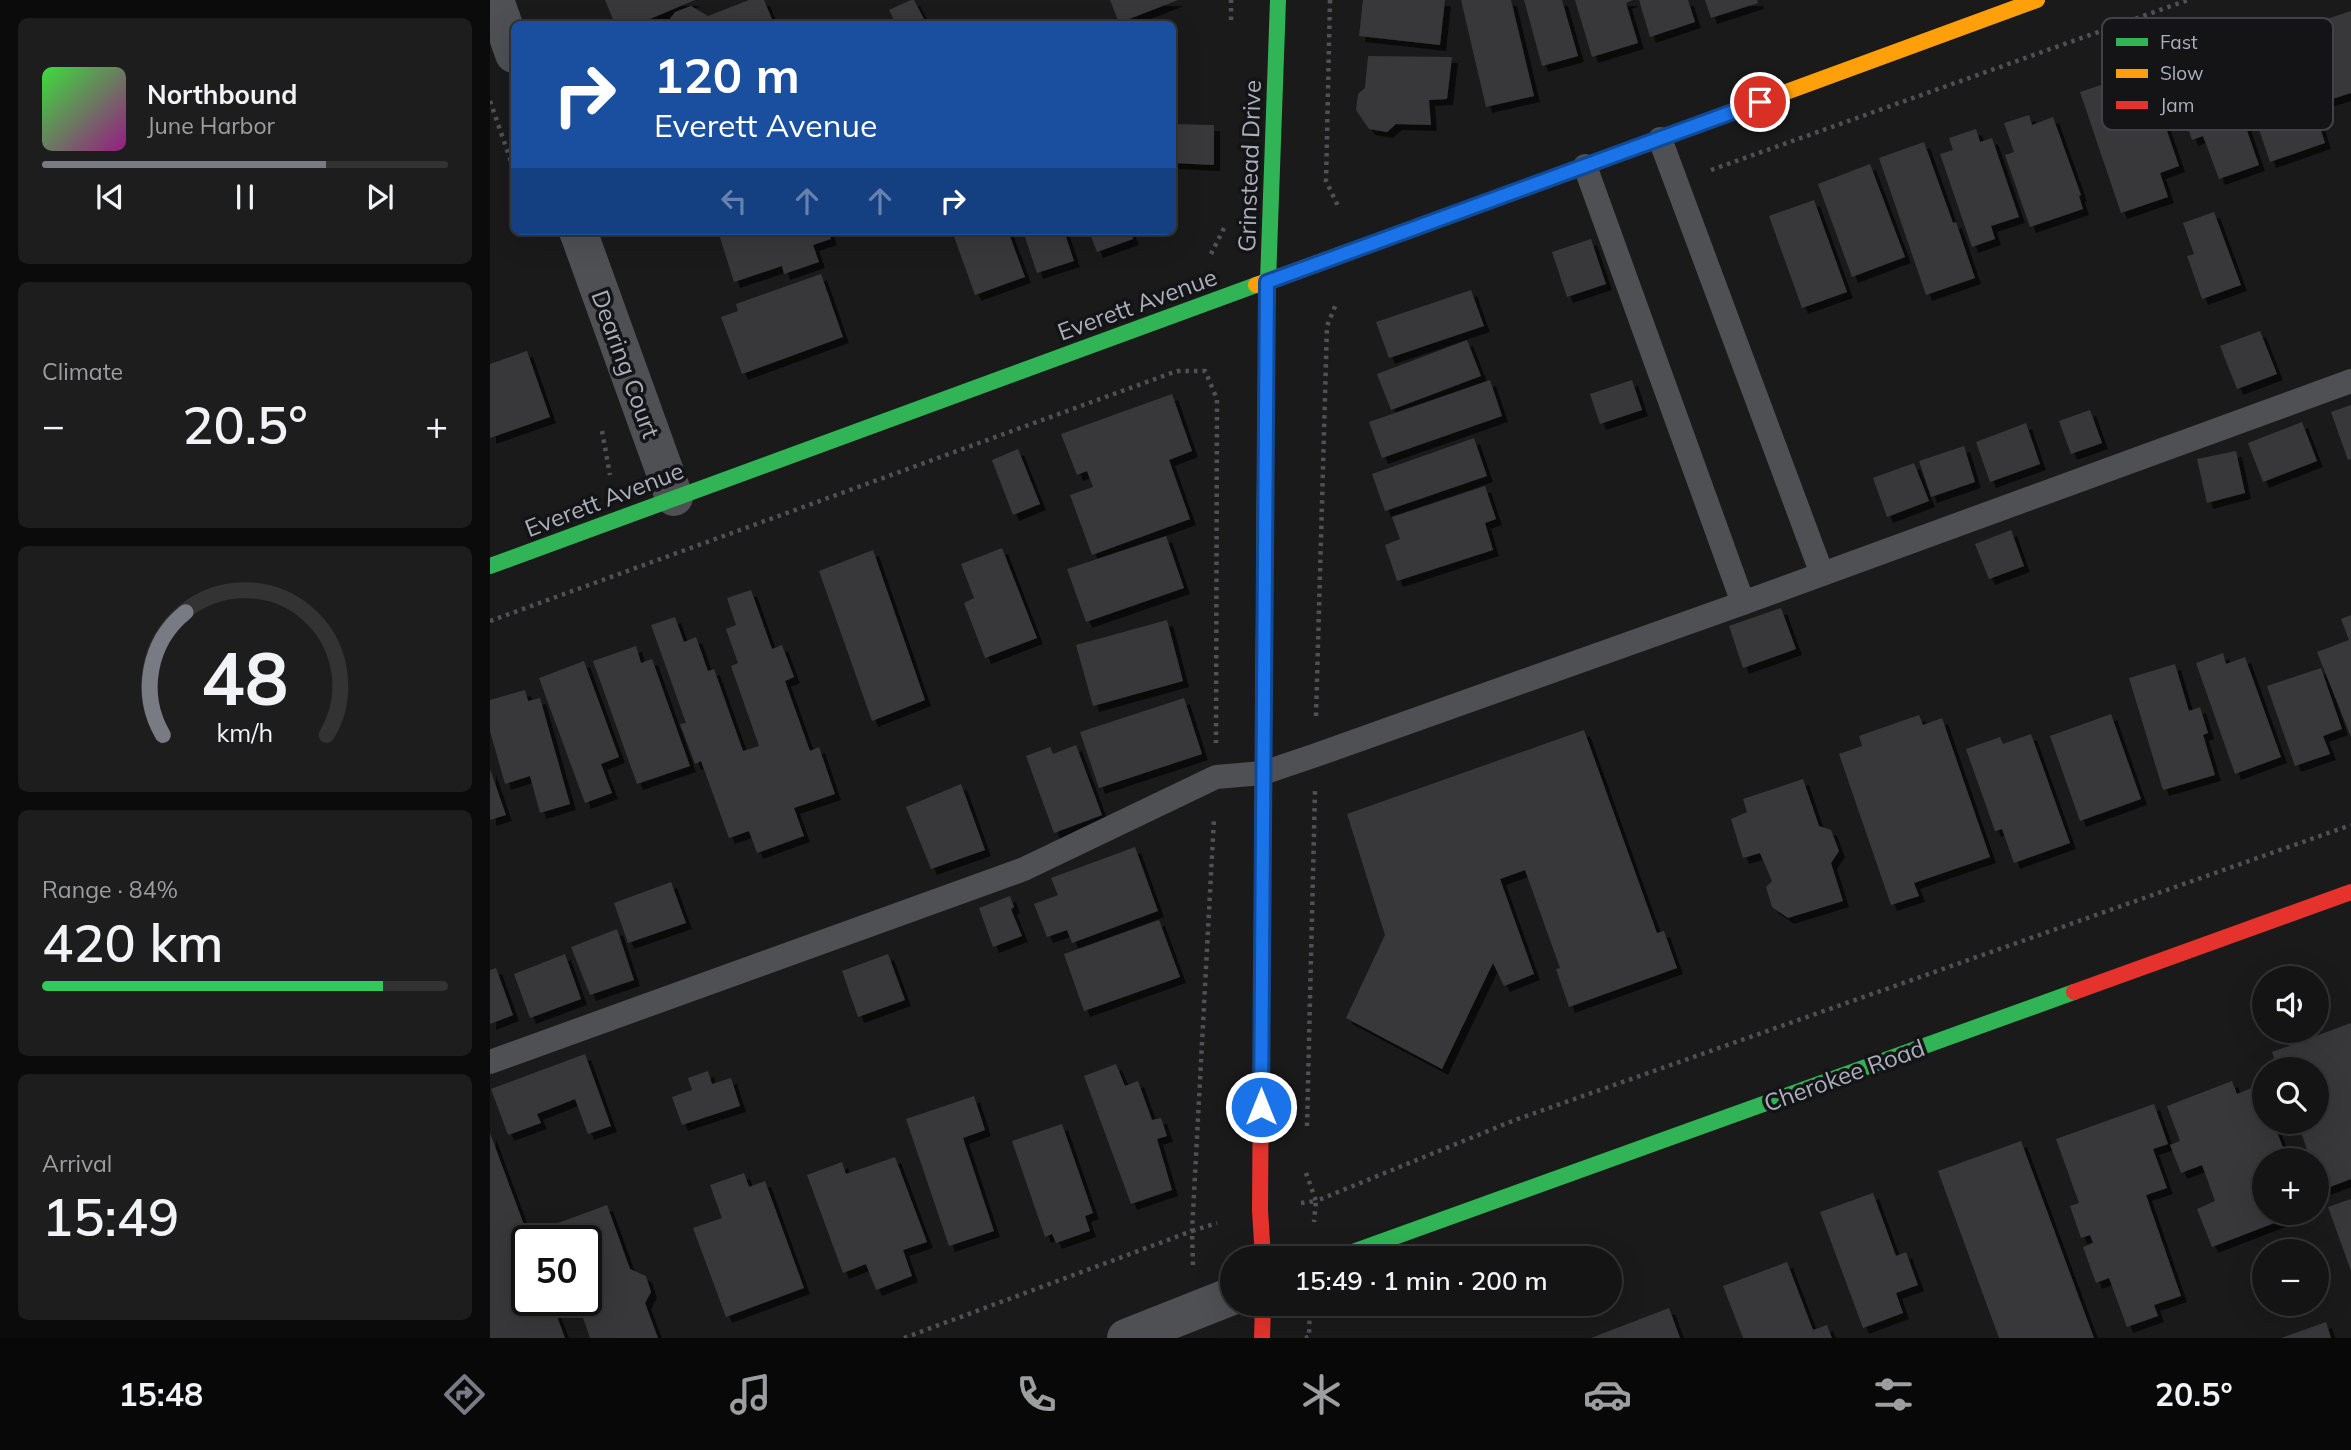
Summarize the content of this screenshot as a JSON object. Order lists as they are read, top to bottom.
{
  "streets": {
    "street": [
      "Grinstead Drive",
      "Everett Avenue",
      "Dearing Court",
      "Cherokee Road"
    ]
  },
  "crossings": [
    ["Grinstead Drive", "Everett Avenue"],
    ["Everett Avenue", "Dearing Court"]
  ],
  "legend": ["Fast", "Slow", "Jam"],
  "page": {
    "turn": ["120 m", "Everett Avenue"],
    "song": ["Northbound", "June Harbor"],
    "tile": [
      "Climate",
      ["Range · 84%", "420 km"],
      ["Arrival", "15:49"]
    ],
    "heat": ["−", "20.5°", "+"],
    "map_buttons": ["+", "−"],
    "limit": "50",
    "trip": "15:49 · 1 min · 200 m",
    "tabs": ["15:48", "20.5°"],
    "gauge": ["48", "km/h"]
  }
}
